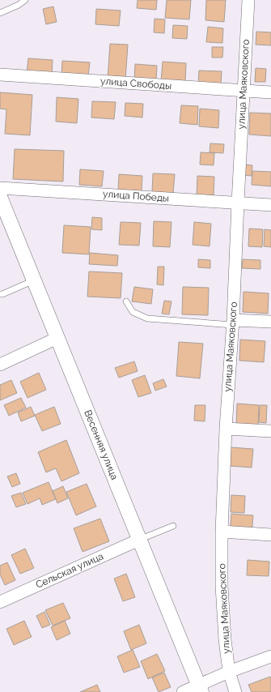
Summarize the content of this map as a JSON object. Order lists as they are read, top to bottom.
{
  "streets": {
    "street": [
      "улица Свободы",
      "улица Маяковского",
      "улица Победы",
      "Весенняя улица",
      "Сельская улица"
    ]
  },
  "crossings": [
    ["улица Свободы", "улица Маяковского"],
    ["улица Маяковского", "улица Победы"],
    ["Весенняя улица", "Сельская улица"]
  ]
}
